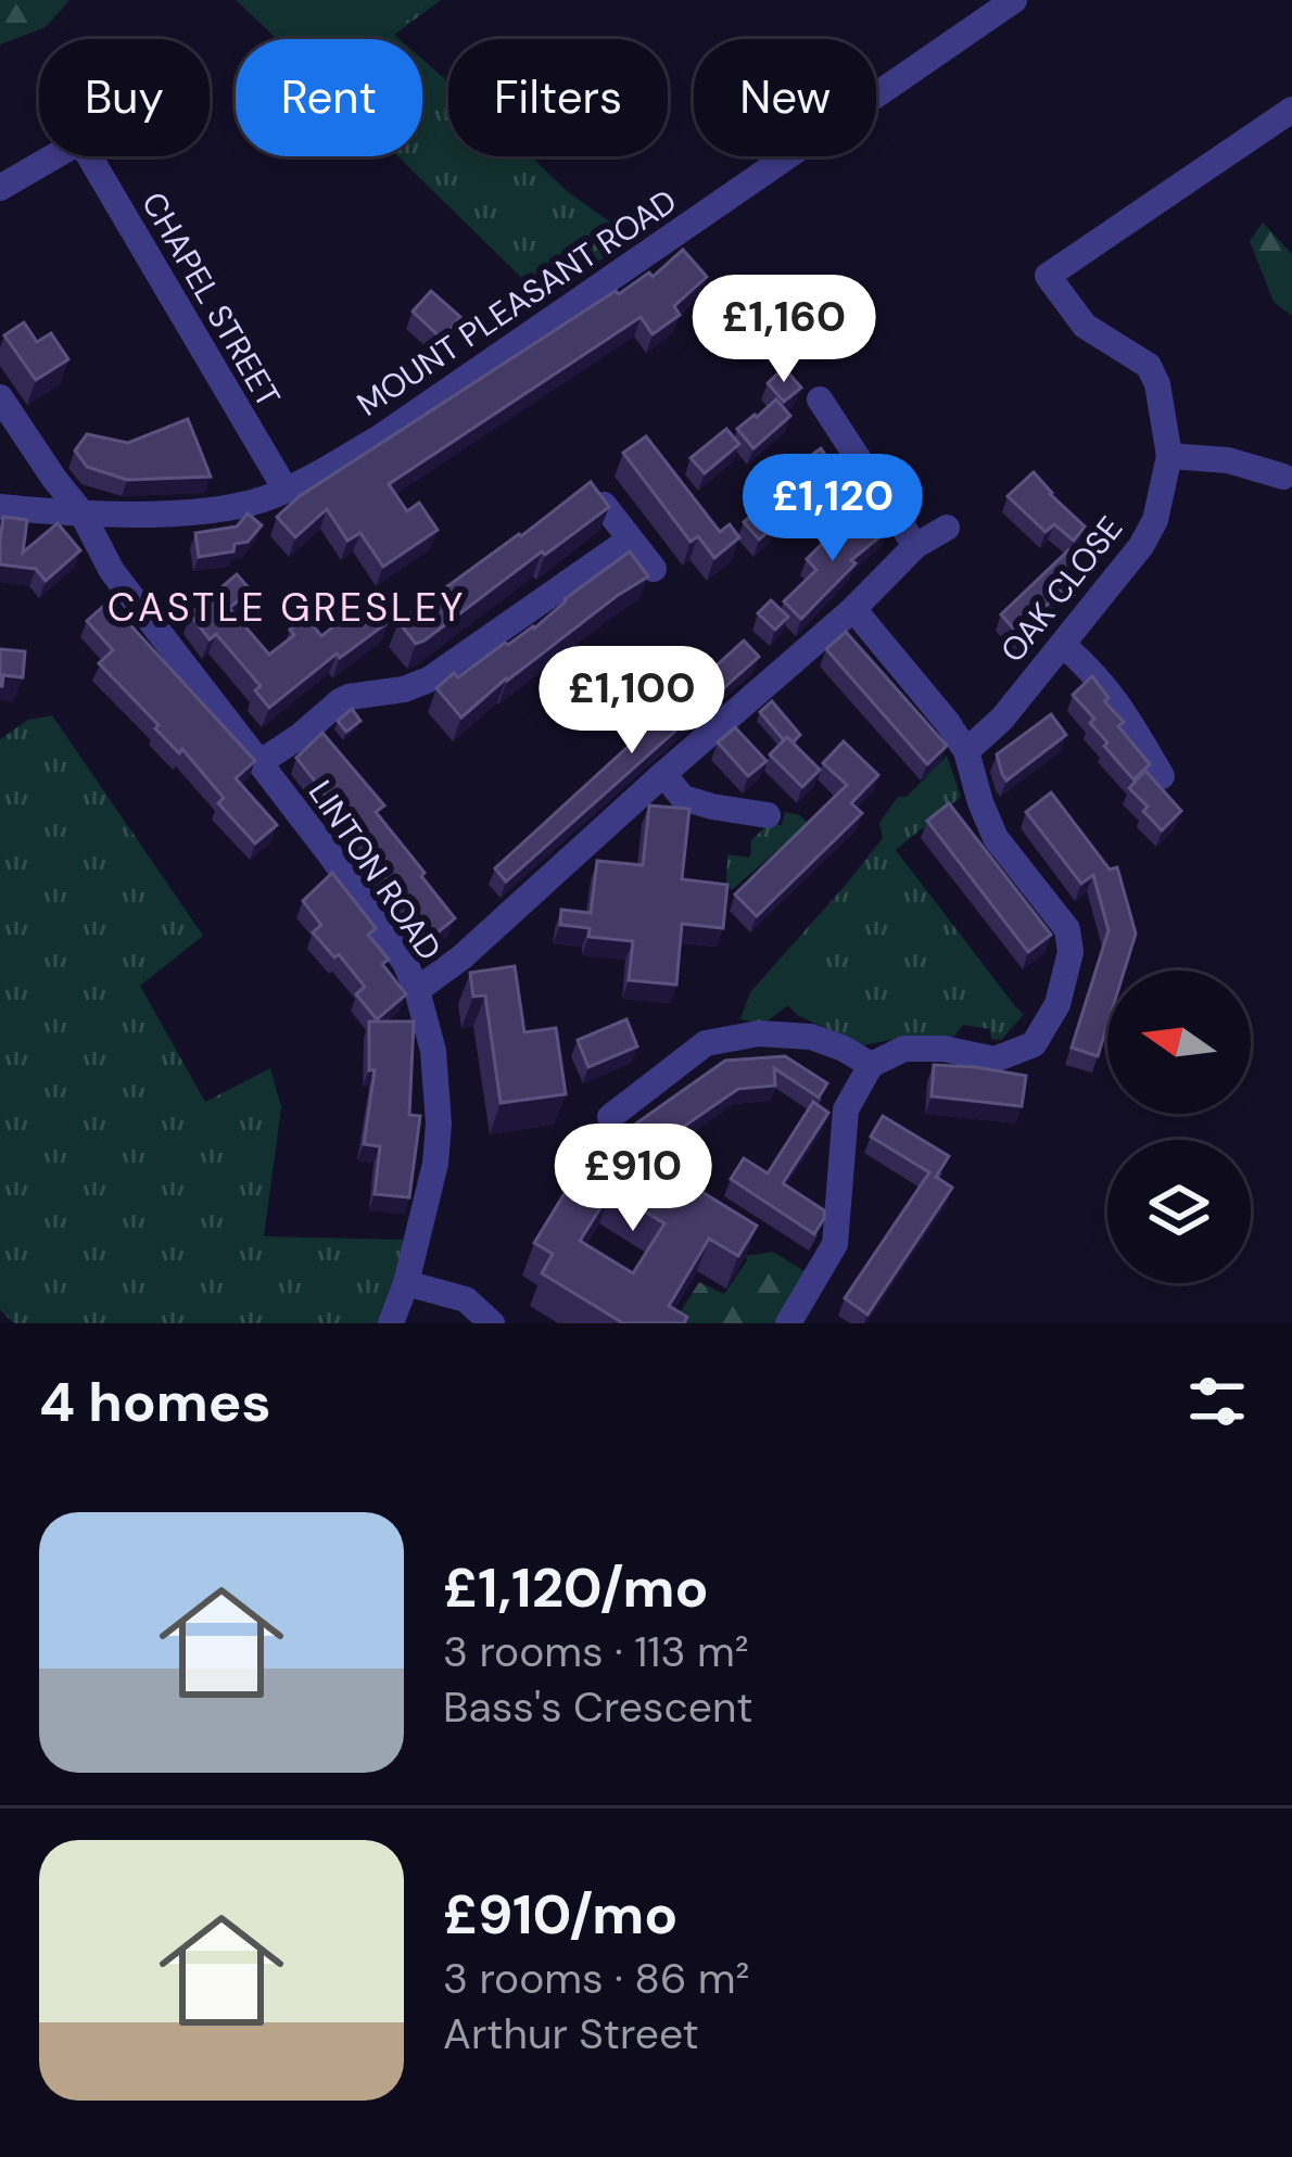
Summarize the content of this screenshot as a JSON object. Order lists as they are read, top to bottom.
{
  "streets": {
    "street": [
      "CHAPEL STREET",
      "MOUNT PLEASANT ROAD",
      "OAK CLOSE",
      "LINTON ROAD"
    ]
  },
  "crossings": [
    ["CHAPEL STREET", "MOUNT PLEASANT ROAD"],
    ["MOUNT PLEASANT ROAD", "LINTON ROAD"]
  ],
  "districts": ["CASTLE GRESLEY"],
  "north": "left",
  "page": {
    "chip": [
      "Buy",
      "Rent",
      "Filters",
      "New"
    ],
    "price": [
      "£1,160",
      "£1,120",
      "£1,100",
      "£910"
    ],
    "heading": "4 homes",
    "list": [
      {
        "name": "£1,120/mo",
        "note": "3 rooms · 113 m² · Bass's Crescent"
      },
      {
        "name": "£910/mo",
        "note": "3 rooms · 86 m² · Arthur Street"
      }
    ]
  }
}
